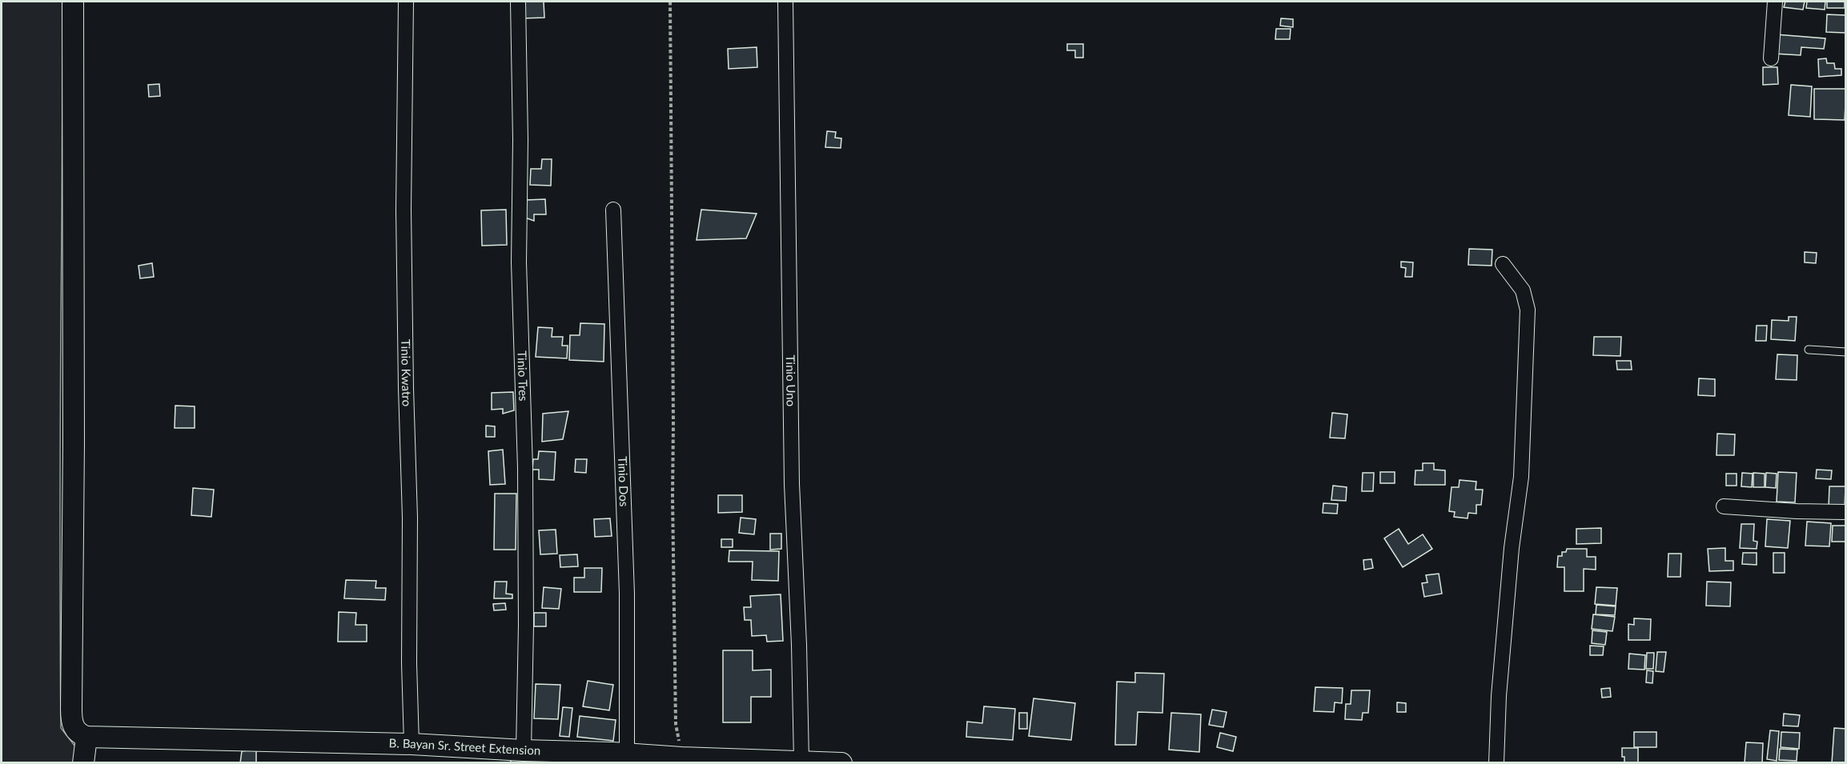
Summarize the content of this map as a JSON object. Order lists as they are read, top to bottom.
{
  "streets": {
    "street": [
      "Tinio Kwatro",
      "Tinio Tres",
      "Tinio Uno",
      "Tinio Dos",
      "B. Bayan Sr. Street Extension"
    ]
  },
  "crossings": [
    ["Tinio Kwatro", "B. Bayan Sr. Street Extension"],
    ["Tinio Tres", "B. Bayan Sr. Street Extension"],
    ["Tinio Uno", "B. Bayan Sr. Street Extension"],
    ["Tinio Dos", "B. Bayan Sr. Street Extension"]
  ]
}
